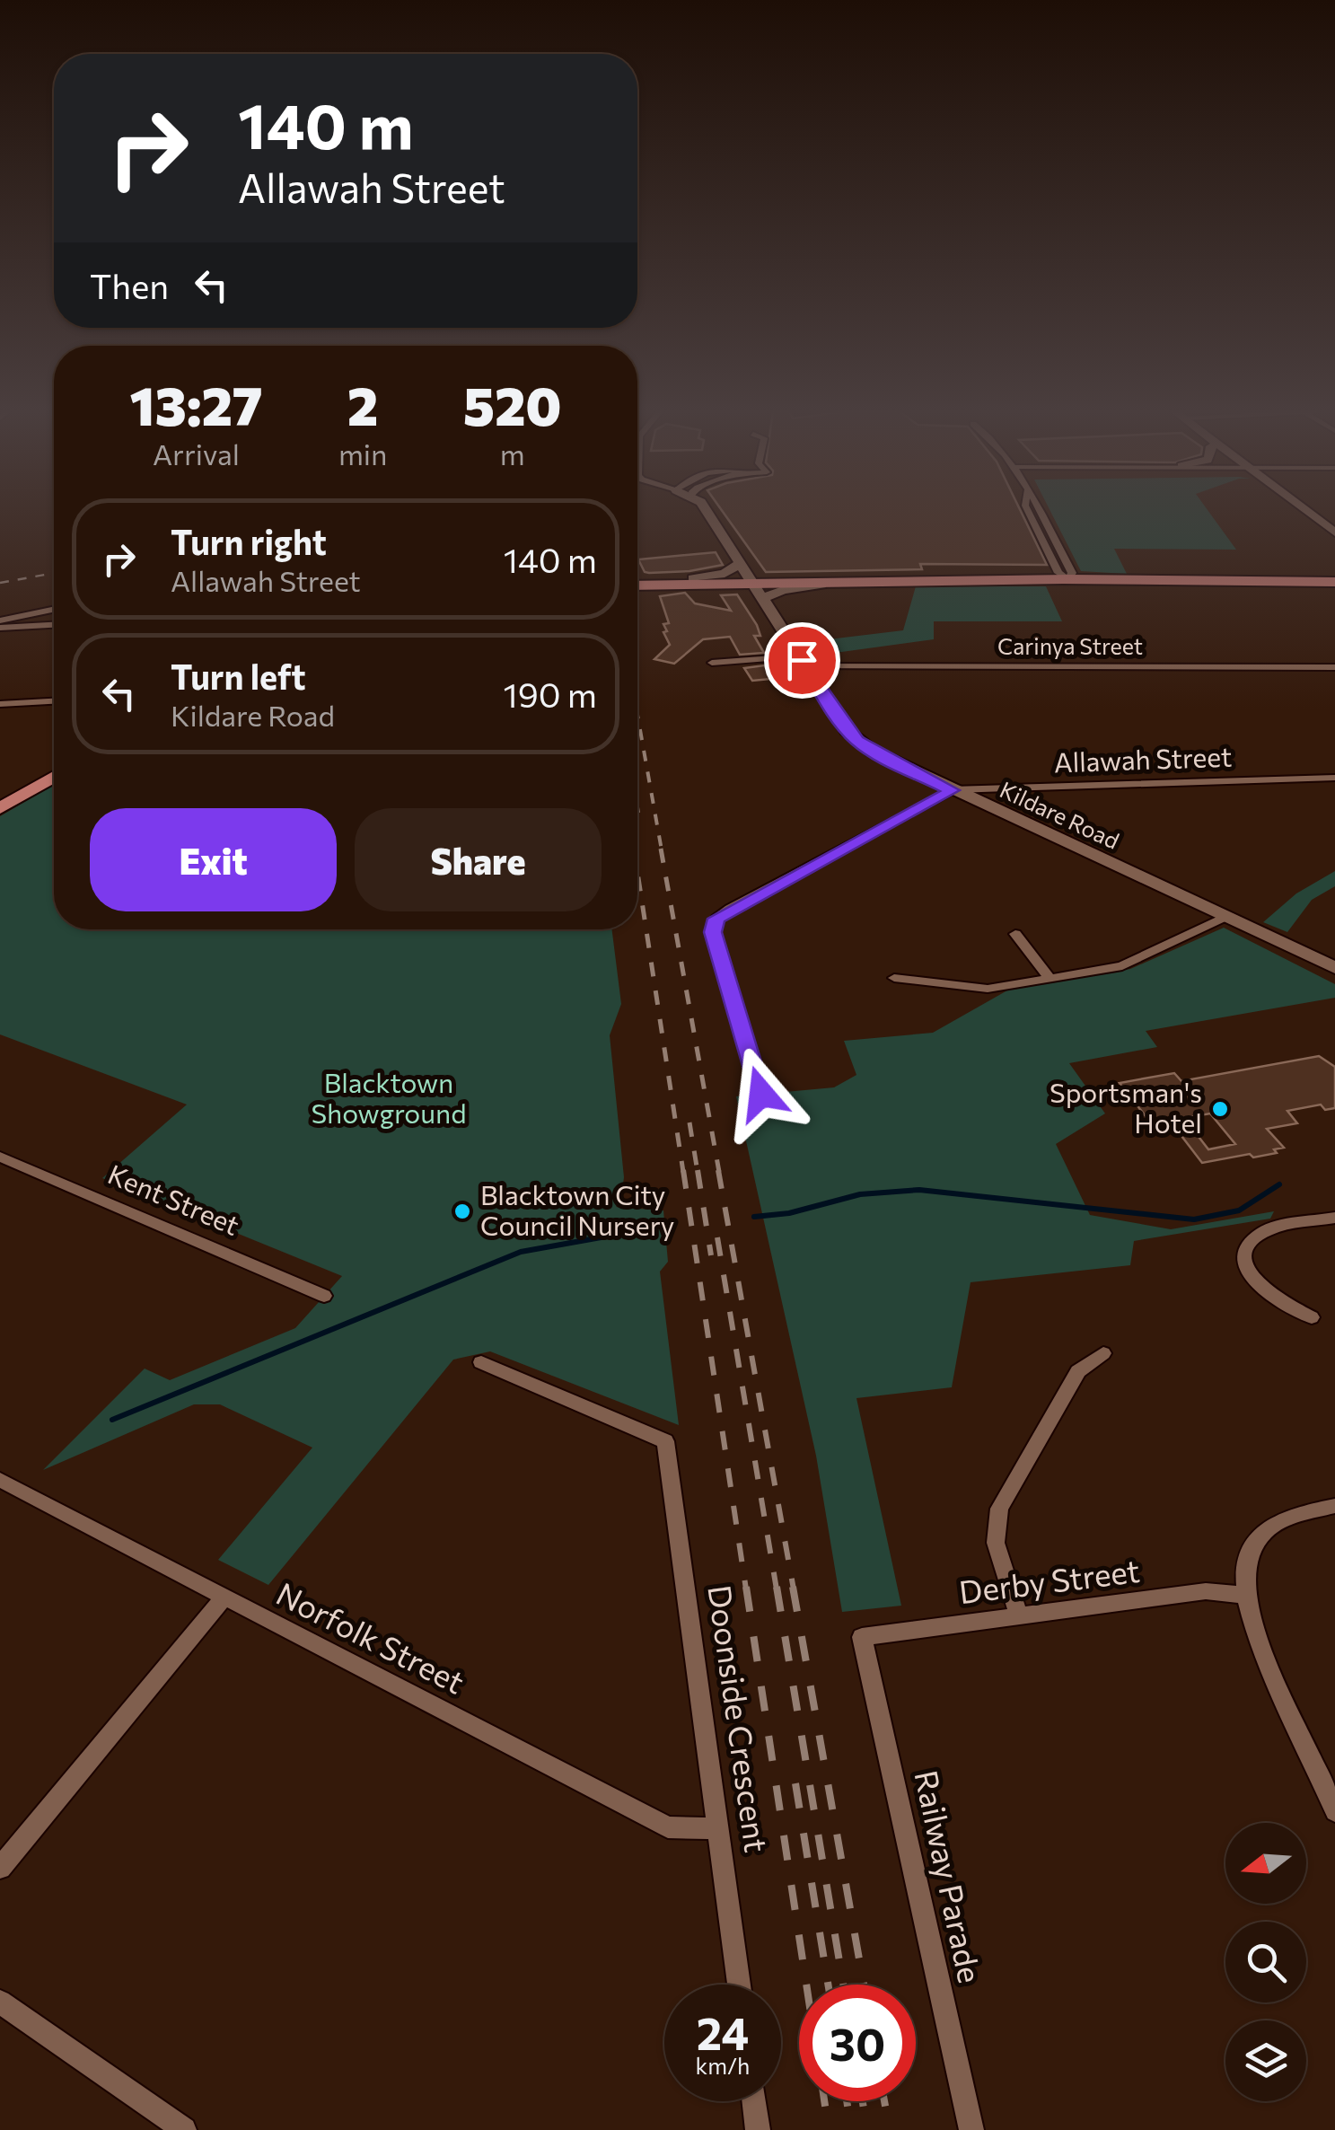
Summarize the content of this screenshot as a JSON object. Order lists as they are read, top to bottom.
{
  "streets": {
    "street": [
      "Carinya Street",
      "Allawah Street",
      "Kildare Road",
      "Kent Street",
      "Derby Street",
      "Norfolk Street",
      "Doonside Crescent",
      "Railway Parade"
    ]
  },
  "crossings": [
    ["Carinya Street", "Kildare Road"],
    ["Allawah Street", "Kildare Road"],
    ["Derby Street", "Railway Parade"],
    ["Norfolk Street", "Doonside Crescent"]
  ],
  "parks": ["Blacktown Showground"],
  "places": ["Sportsman's Hotel", "Blacktown City Council Nursery"],
  "north": "left",
  "page": {
    "turn": ["140 m", "Allawah Street"],
    "then": "Then",
    "eta": [
      "13:27",
      "Arrival",
      "2",
      "min",
      "520",
      "m"
    ],
    "list": [
      {
        "name": "Turn right",
        "note": "Allawah Street",
        "value": "140 m"
      },
      {
        "name": "Turn left",
        "note": "Kildare Road",
        "value": "190 m"
      }
    ],
    "buttons": ["Exit", "Share"],
    "speed": "24 km/h",
    "limit": "30"
  }
}
